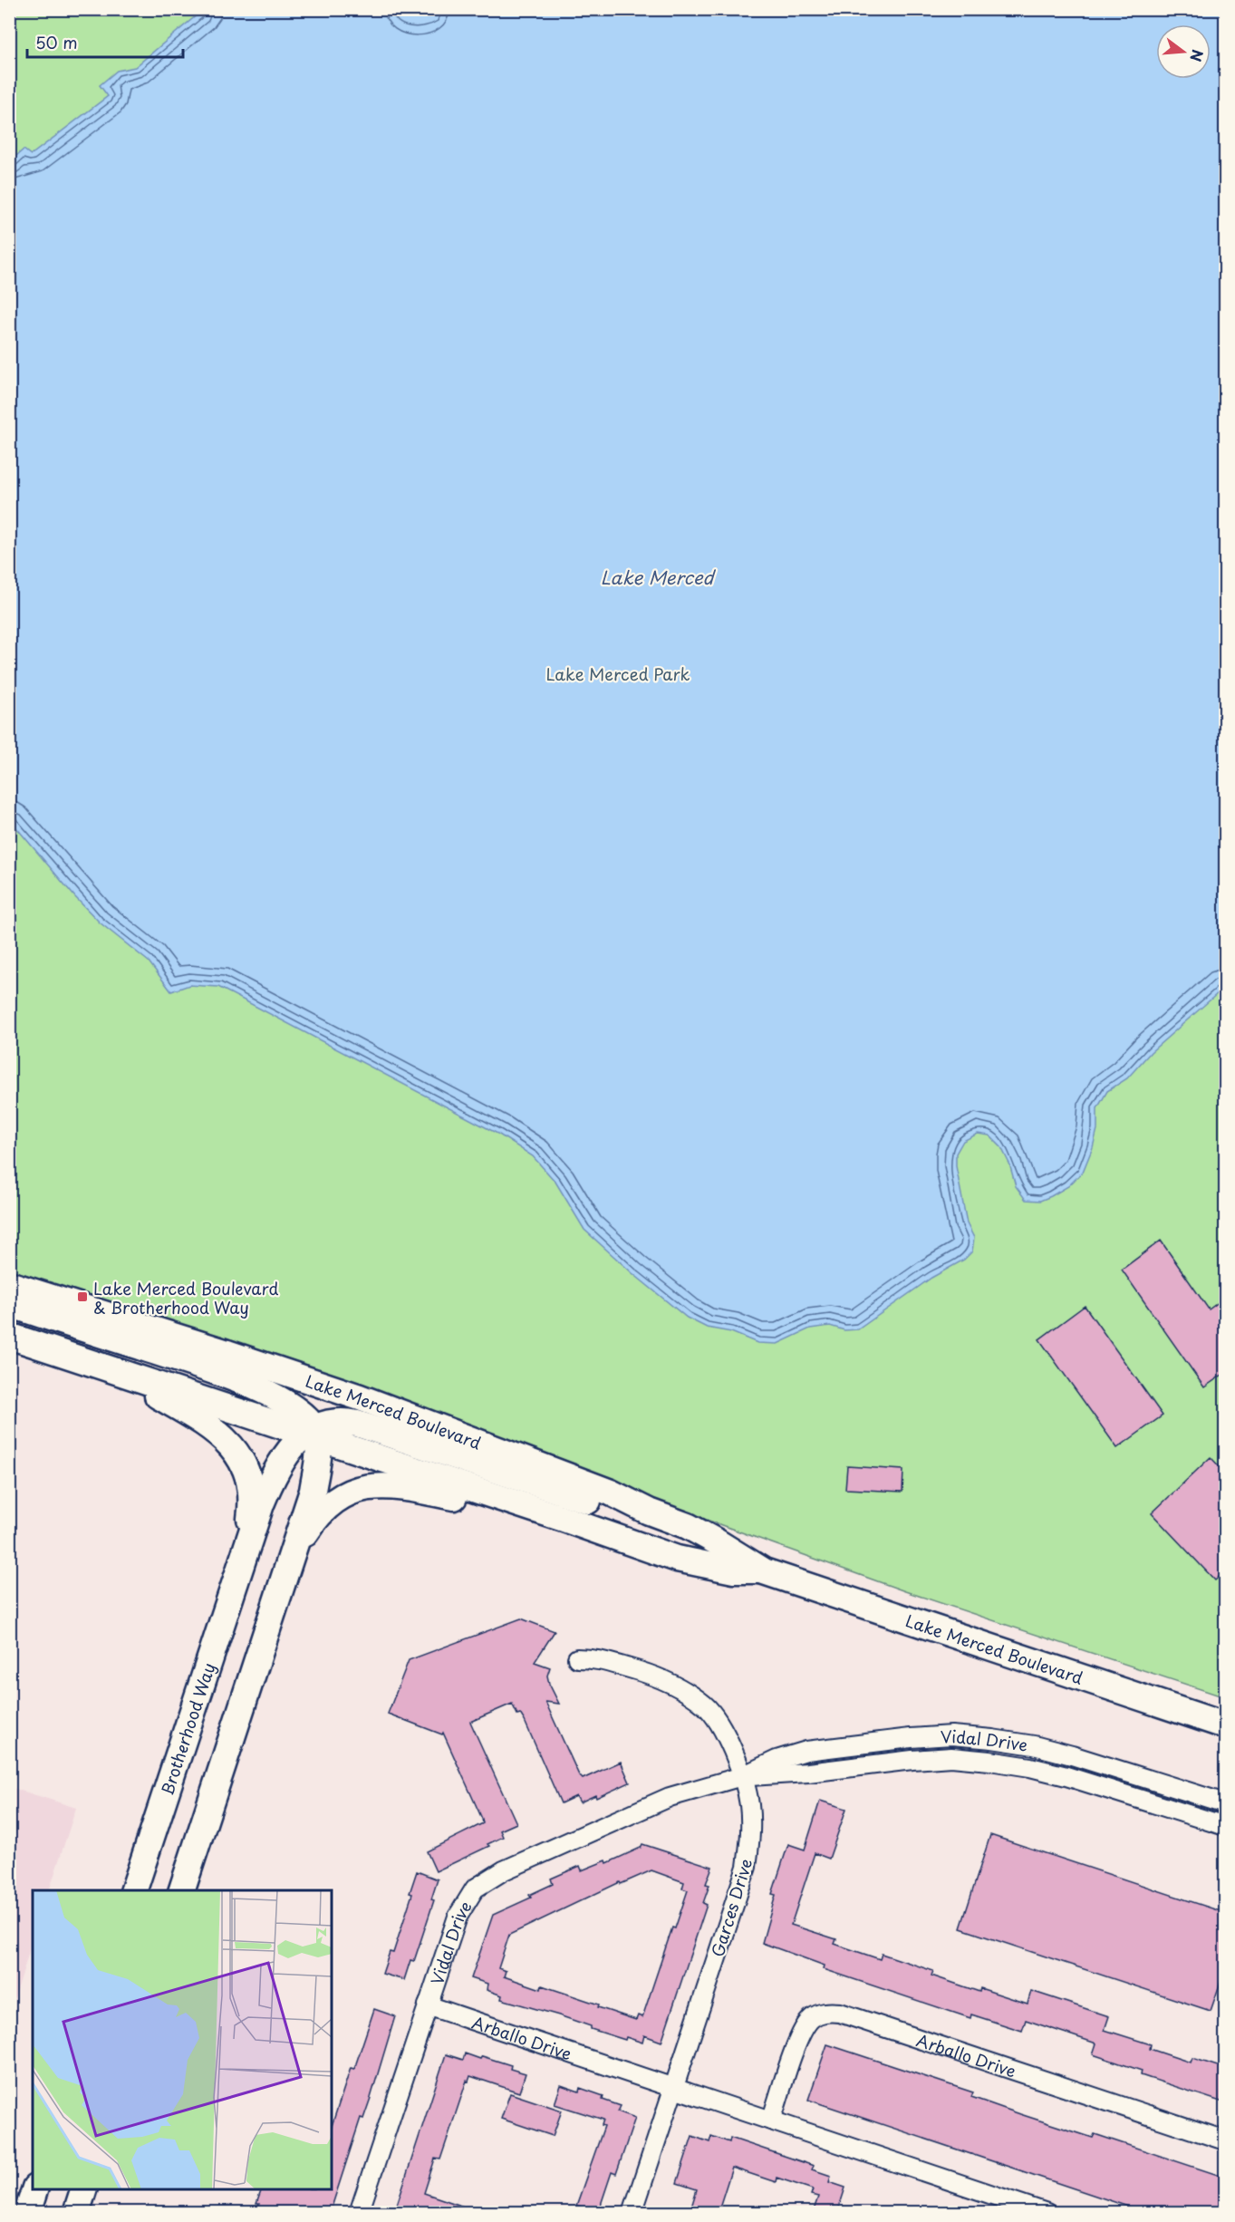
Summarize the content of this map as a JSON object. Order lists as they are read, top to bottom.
{
  "streets": {
    "main road": ["Lake Merced Boulevard", "Brotherhood Way"],
    "street": ["Vidal Drive", "Garces Drive", "Arballo Drive"]
  },
  "crossings": [
    ["Vidal Drive", "Garces Drive"],
    ["Vidal Drive", "Arballo Drive"],
    ["Garces Drive", "Arballo Drive"]
  ],
  "water": ["Lake Merced"],
  "parks": ["Lake Merced Park"],
  "places": {
    "transit": ["Lake Merced Boulevard & Brotherhood Way"]
  },
  "scale_bar": "50 m",
  "north": "right"
}
